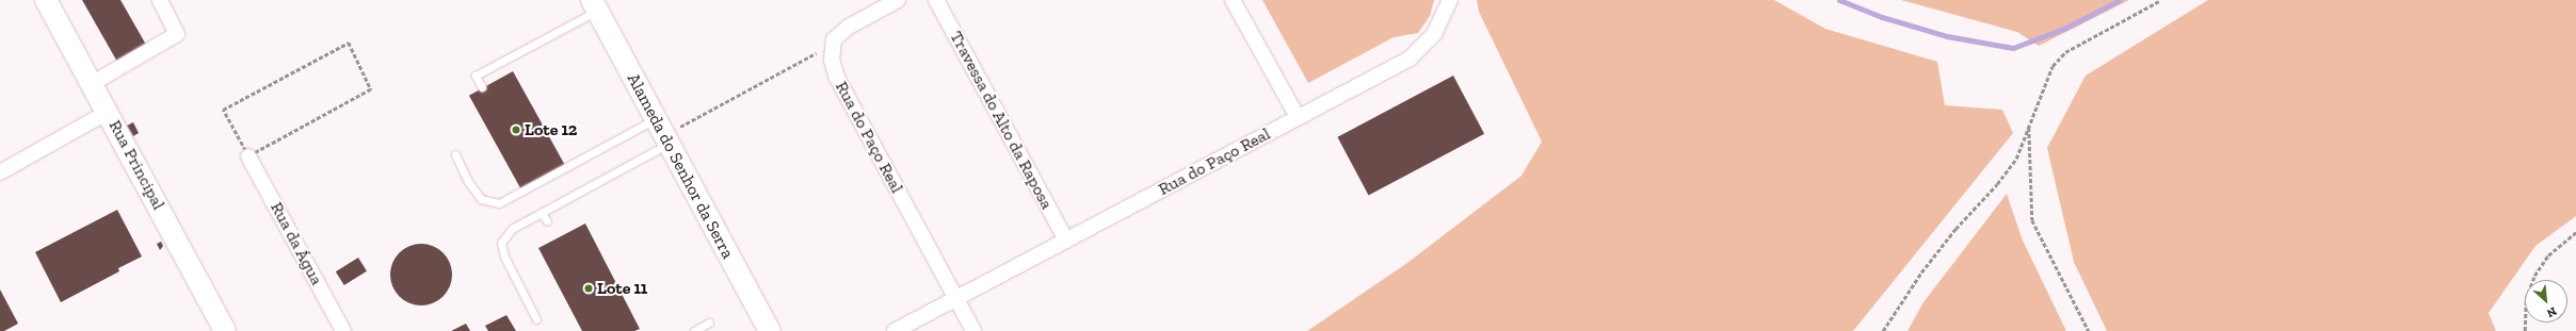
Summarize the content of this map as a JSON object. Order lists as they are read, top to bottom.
{
  "streets": {
    "street": [
      "Travessa do Alto da Raposa",
      "Rua do Paço Real",
      "Rua Principal",
      "Alameda do Senhor da Serra",
      "Rua da Água"
    ]
  },
  "crossings": [
    ["Travessa do Alto da Raposa", "Rua do Paço Real"]
  ],
  "places": ["Lote 12", "Lote 11"],
  "north": "bottom right"
}
